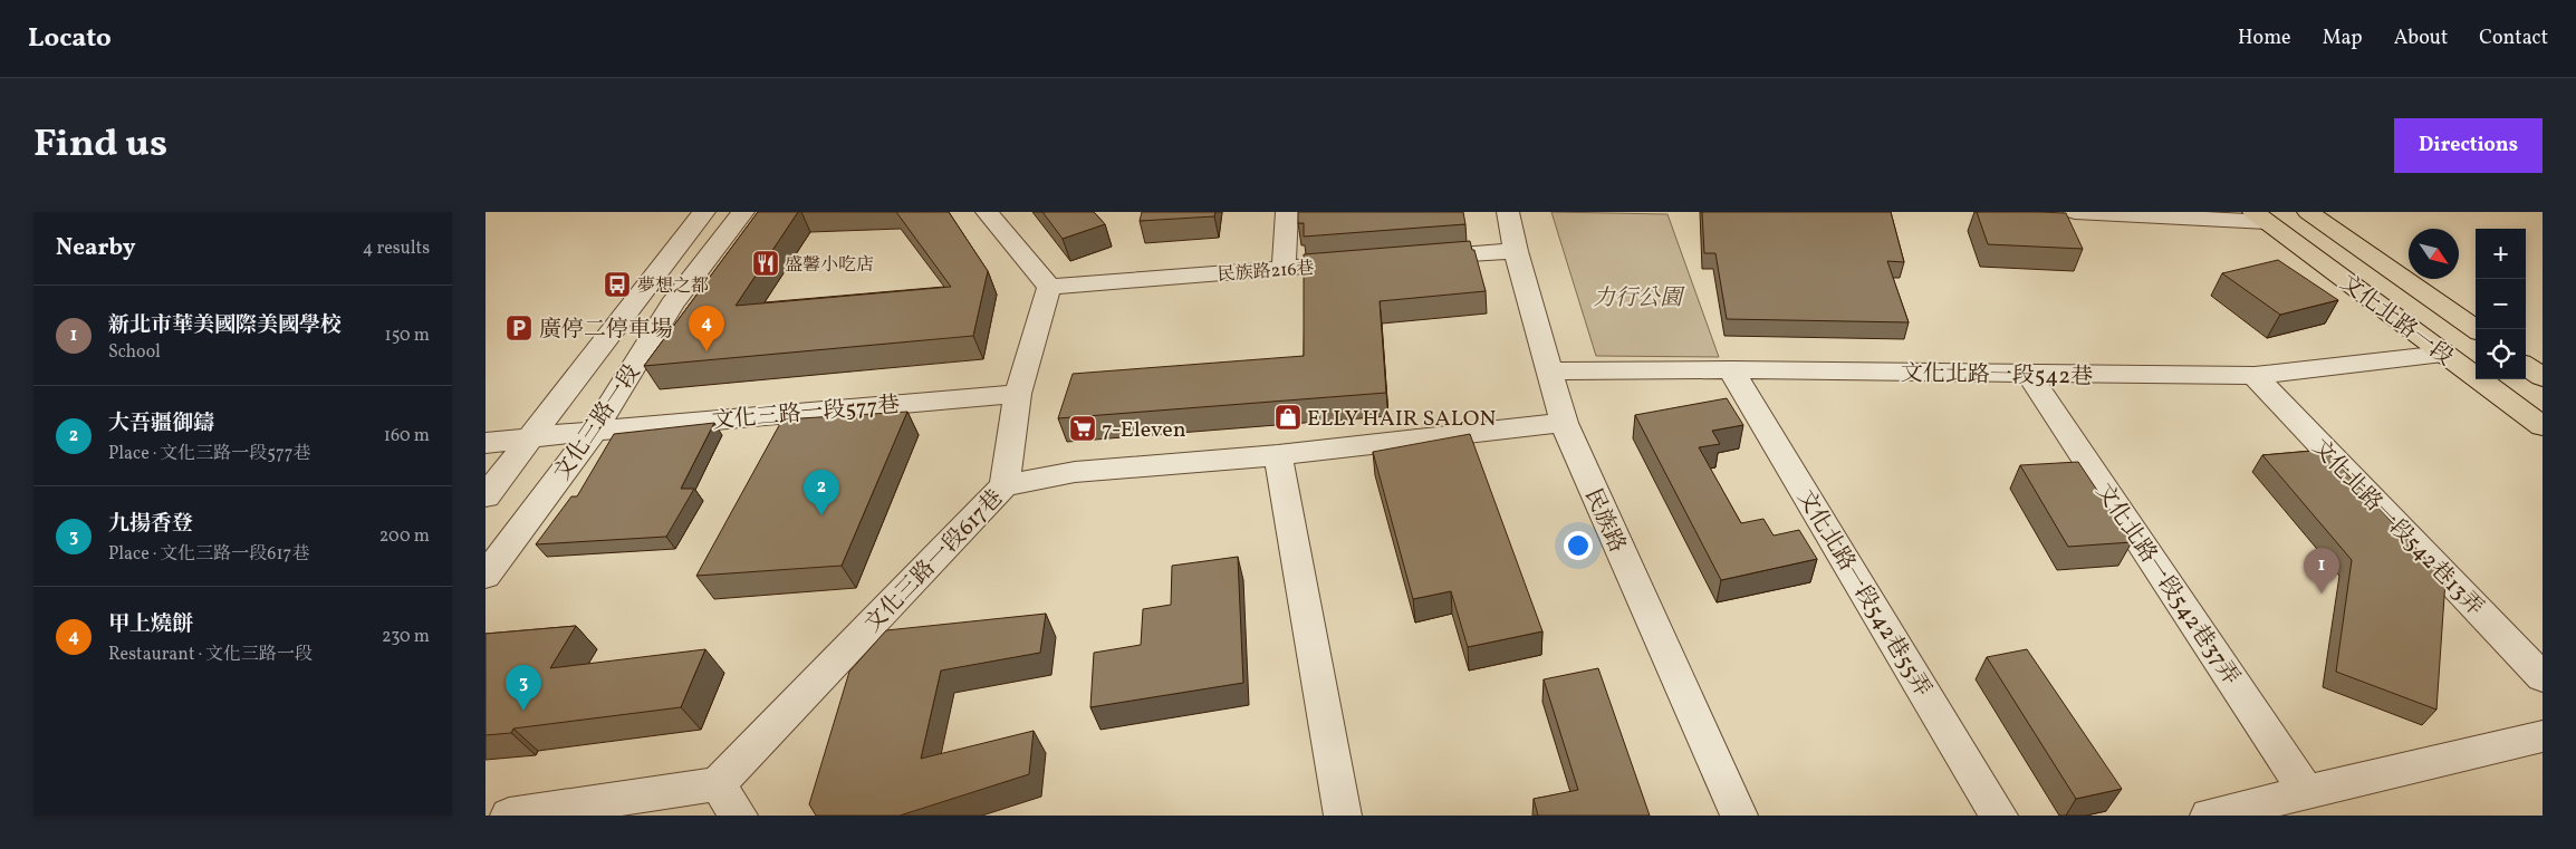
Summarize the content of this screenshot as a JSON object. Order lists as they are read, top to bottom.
{
  "streets": {
    "main road": ["文化北路一段"],
    "street": [
      "民族路216巷",
      "文化北路一段542巷",
      "文化三路一段577巷",
      "文化三路一段",
      "民族路",
      "文化北路一段542巷13弄",
      "文化三路一段617巷",
      "文化北路一段542巷37弄",
      "文化北路一段542巷55弄"
    ]
  },
  "crossings": [
    ["文化北路一段", "文化北路一段542巷"],
    ["文化北路一段542巷", "民族路"],
    ["文化北路一段542巷", "文化北路一段542巷13弄"],
    ["文化北路一段542巷", "文化北路一段542巷37弄"],
    ["文化北路一段542巷", "文化北路一段542巷55弄"],
    ["文化三路一段577巷", "文化三路一段"],
    ["民族路", "文化三路一段617巷"]
  ],
  "parks": ["力行公園"],
  "places": {
    "restaurant": ["盛馨小吃店"],
    "bus stop": ["夢想之都"],
    "parking": ["廣停二停車場"],
    "shop": ["ELLY HAIR SALON"],
    "supermarket": ["7-Eleven"]
  },
  "north": "bottom right",
  "page": {
    "header": "Locato",
    "nav": [
      "Home",
      "Map",
      "About",
      "Contact"
    ],
    "title": "Find us",
    "buttons": "Directions",
    "heading": ["Nearby", "4 results"],
    "map_buttons": ["+", "−"],
    "list": [
      {
        "mark": "1",
        "name": "新北市華美國際美國學校",
        "note": "School",
        "value": "150 m"
      },
      {
        "mark": "2",
        "name": "大吾疆御鑄",
        "note": "Place · 文化三路一段577巷",
        "value": "160 m"
      },
      {
        "mark": "3",
        "name": "九揚香登",
        "note": "Place · 文化三路一段617巷",
        "value": "200 m"
      },
      {
        "mark": "4",
        "name": "甲上燒餅",
        "note": "Restaurant · 文化三路一段",
        "value": "230 m"
      }
    ],
    "pins": [
      "4",
      "2",
      "1",
      "3"
    ]
  }
}
